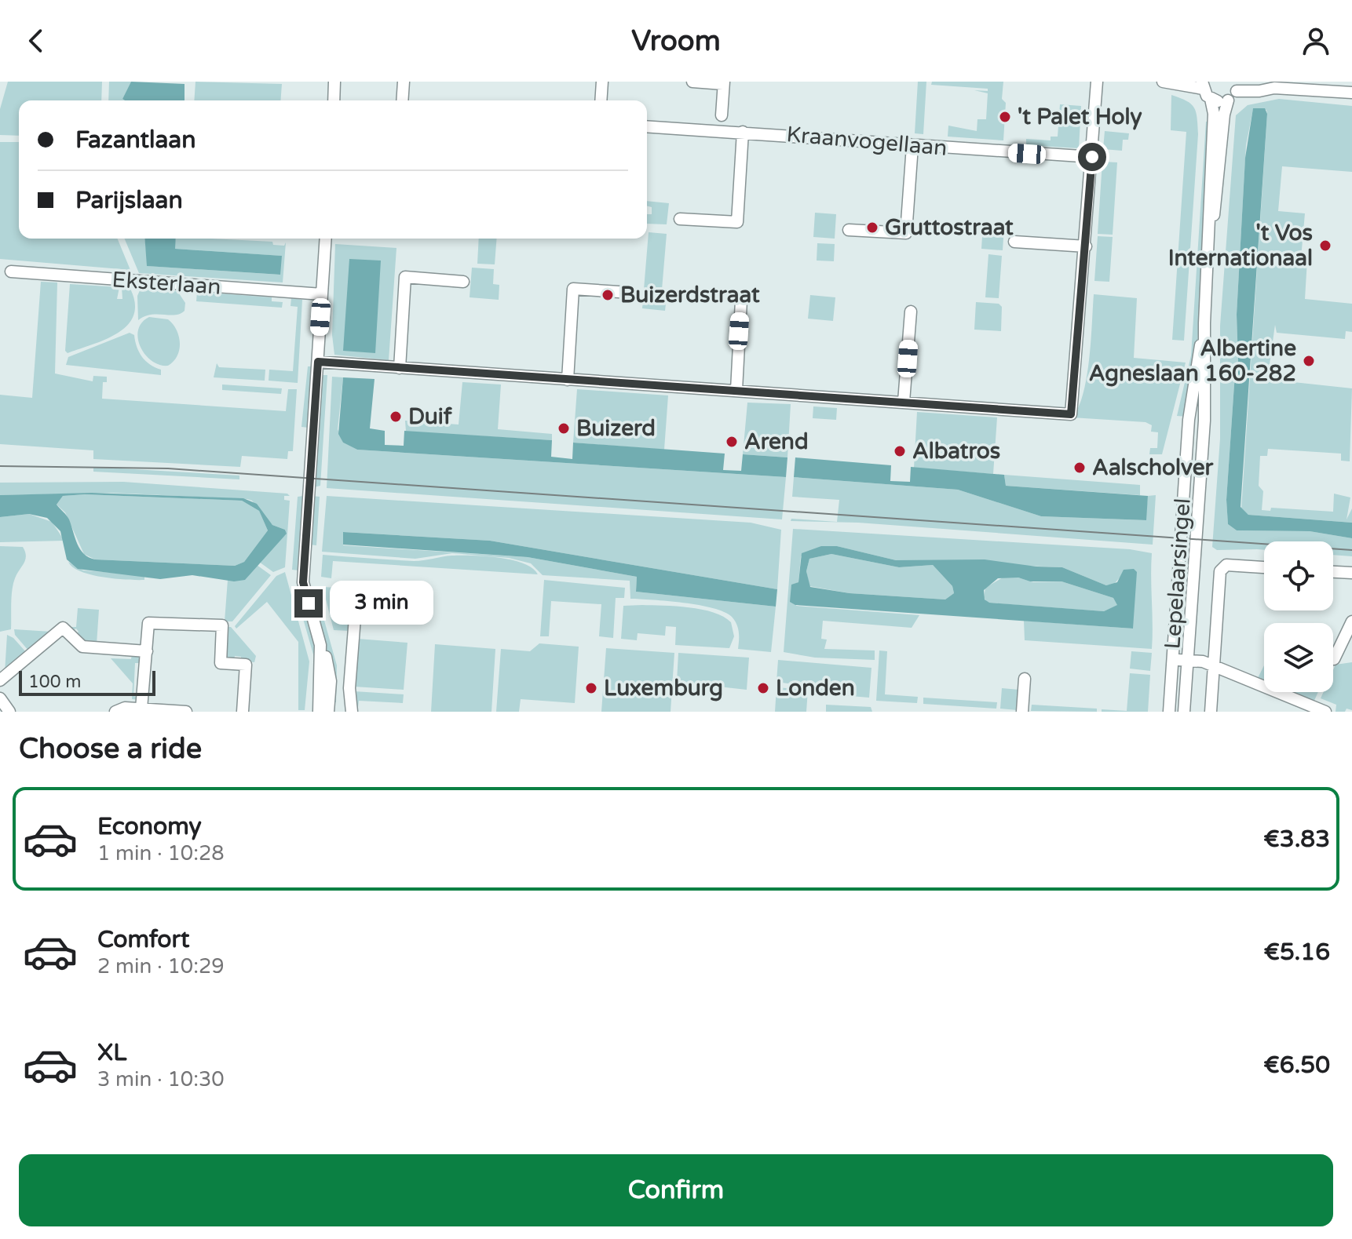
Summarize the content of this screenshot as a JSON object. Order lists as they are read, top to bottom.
{
  "streets": {
    "street": ["Kraanvogellaan", "Eksterlaan", "Lepelaarsingel"]
  },
  "places": [
    "'t Palet Holy",
    "Gruttostraat",
    "'t Vos Internationaal",
    "Buizerdstraat",
    "Albertine Agneslaan 160-282",
    "Duif",
    "Buizerd",
    "Arend",
    "Albatros",
    "Aalscholver",
    "Luxemburg",
    "Londen"
  ],
  "scale_bar": "100 m",
  "page": {
    "header": "Vroom",
    "banner": ["Fazantlaan", "Parijslaan"],
    "bubble": "3 min",
    "scale": "100 m",
    "heading": "Choose a ride",
    "list": [
      {
        "name": "Economy",
        "note": "1 min · 10:28",
        "value": "€3.83"
      },
      {
        "name": "Comfort",
        "note": "2 min · 10:29",
        "value": "€5.16"
      },
      {
        "name": "XL",
        "note": "3 min · 10:30",
        "value": "€6.50"
      }
    ],
    "buttons": "Confirm"
  }
}
